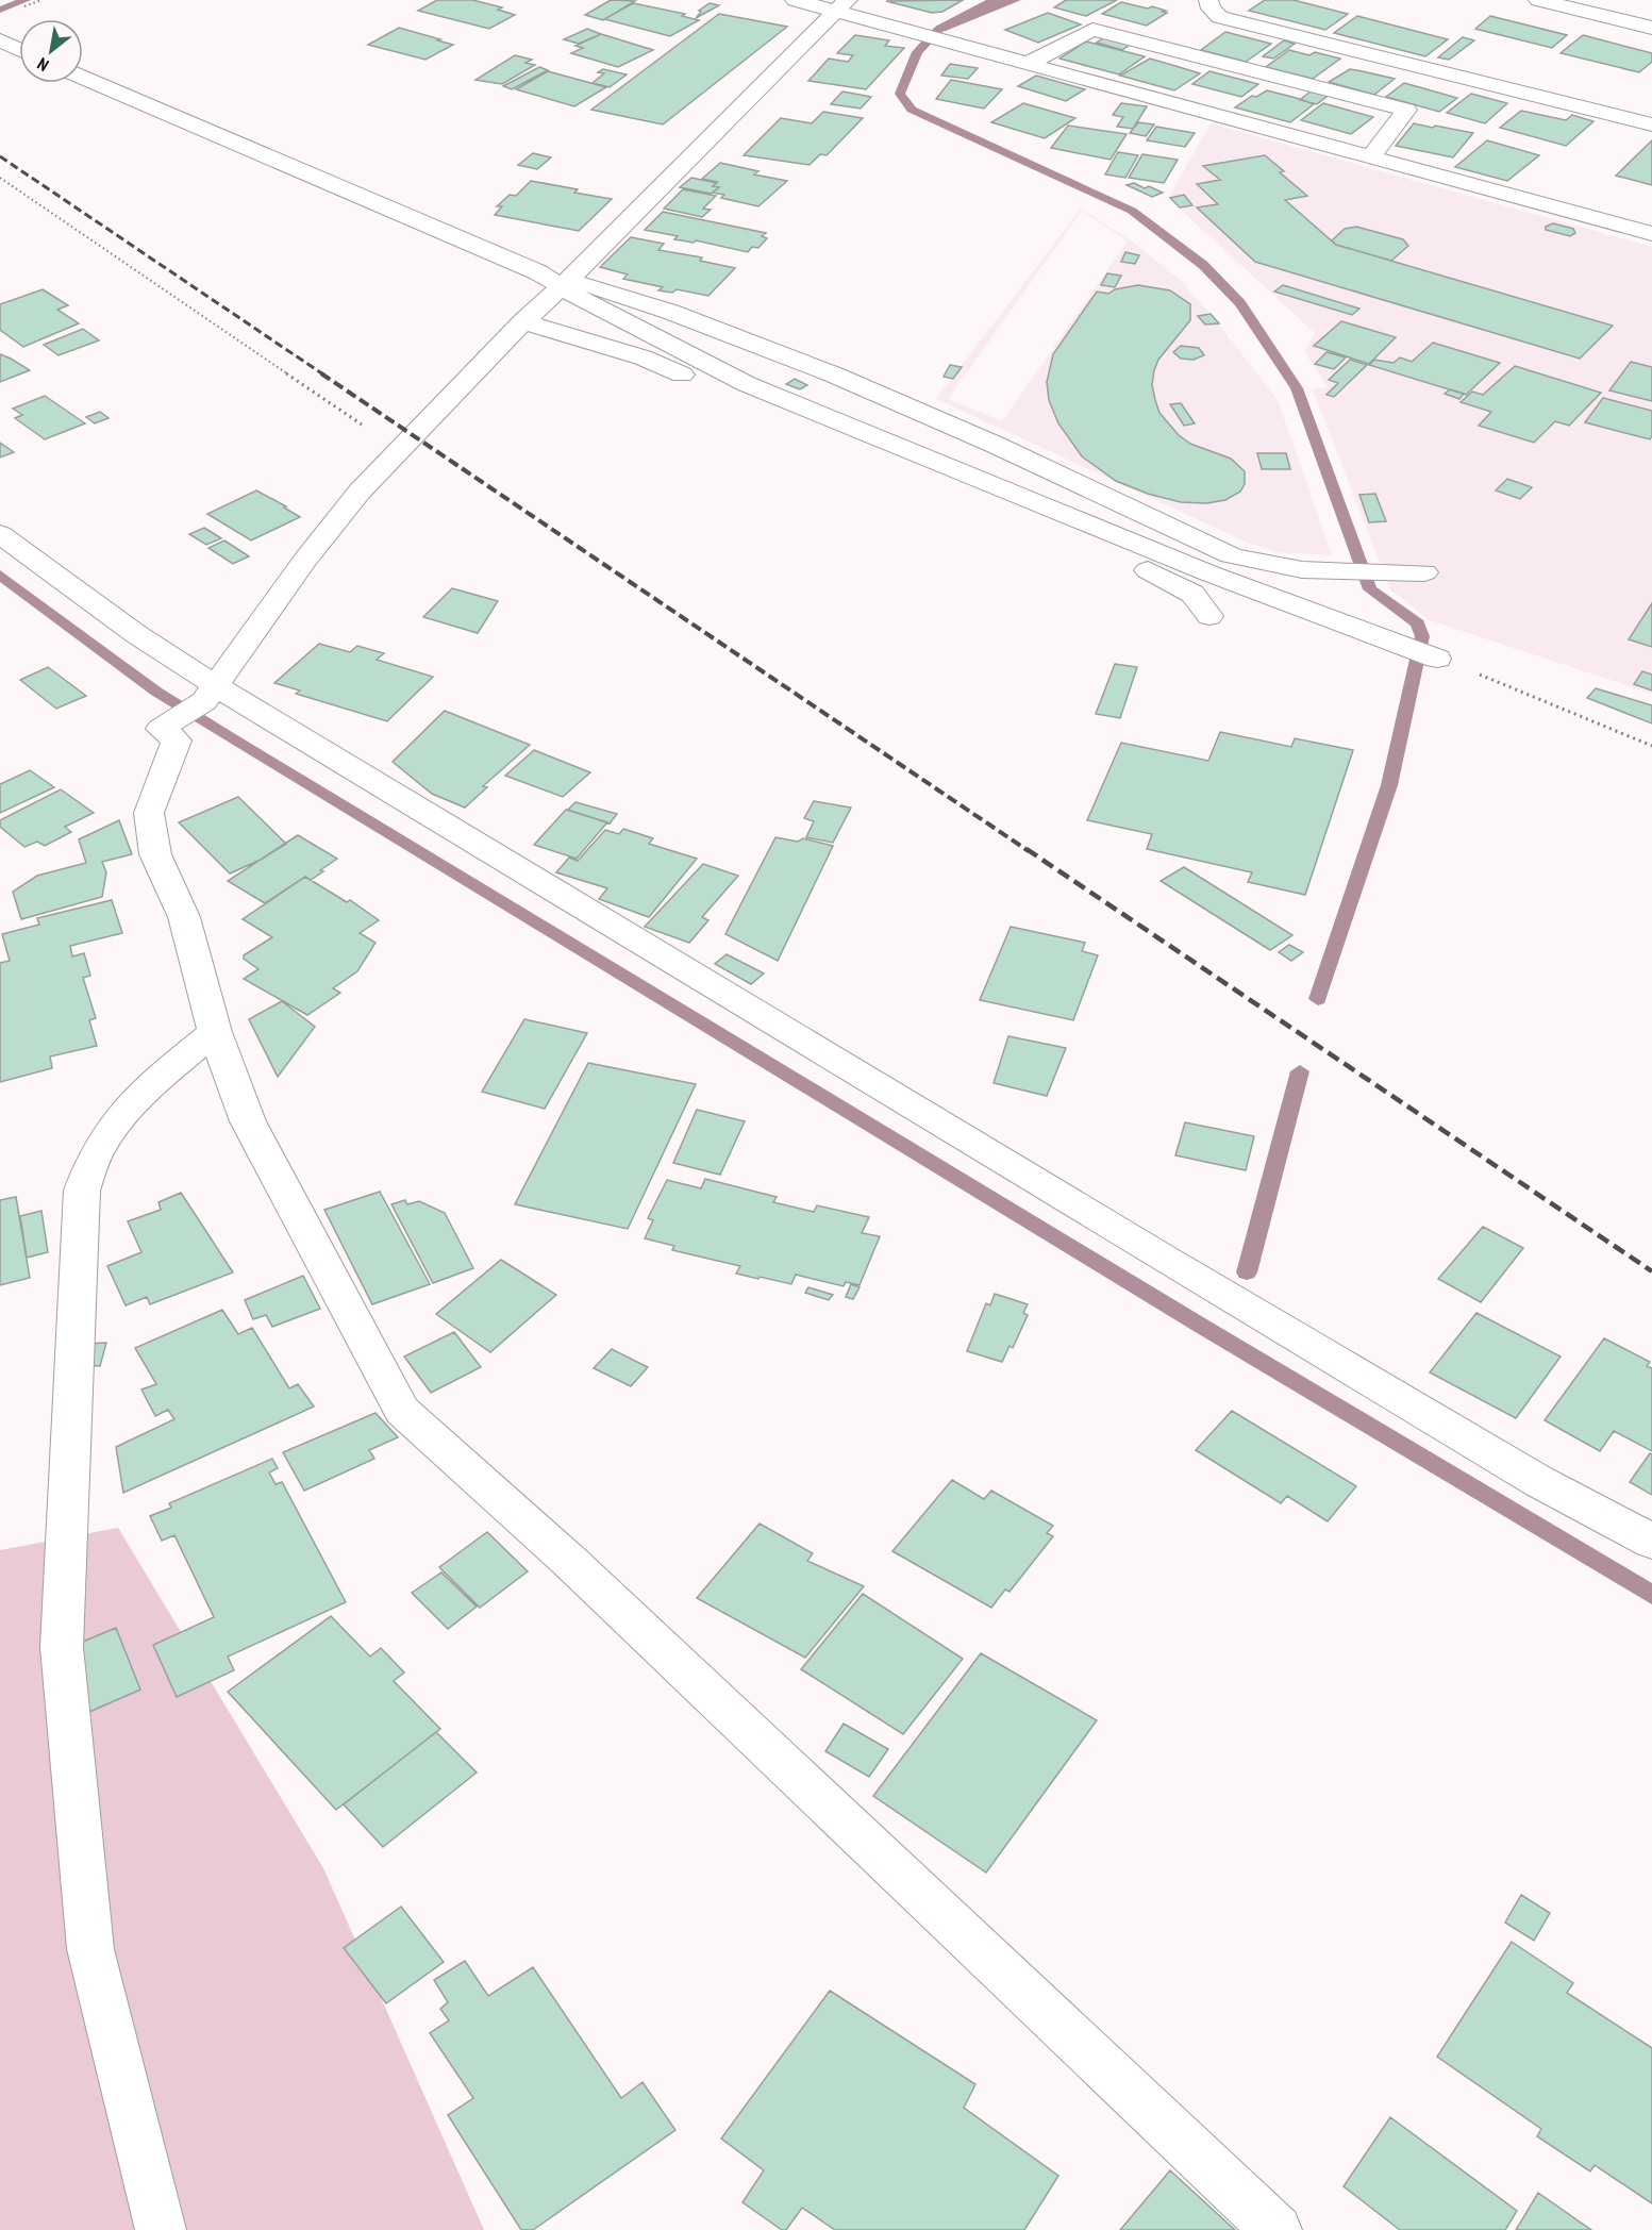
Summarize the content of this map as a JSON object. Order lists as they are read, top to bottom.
{
  "north": "bottom left"
}
